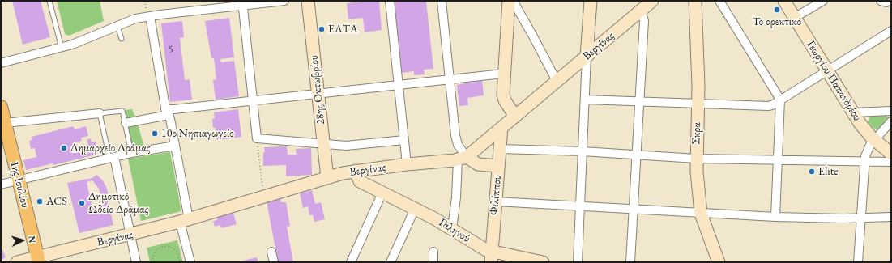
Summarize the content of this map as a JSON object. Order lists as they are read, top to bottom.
{
  "streets": {
    "main road": [
      "Βεργίνας",
      "Γεωργίου Παπανδρέου",
      "28ης Οκτωβρίου",
      "Σκρα",
      "1ης Ιουλίου",
      "Φιλίππου",
      "Γαληνού"
    ]
  },
  "crossings": [
    ["Βεργίνας", "28ης Οκτωβρίου"],
    ["Βεργίνας", "1ης Ιουλίου"],
    ["Βεργίνας", "Φιλίππου"],
    ["Βεργίνας", "Γαληνού"],
    ["Φιλίππου", "Γαληνού"]
  ],
  "places": [
    "Το ορεκτικό",
    "ΕΛΤΑ",
    "10ο Νηπιαγωγείο",
    "Δημαρχείο Δράμας",
    "Elite",
    "ACS",
    "Δημοτικό Ωδείο Δράμας"
  ],
  "house_numbers": ["5"],
  "north": "right"
}
